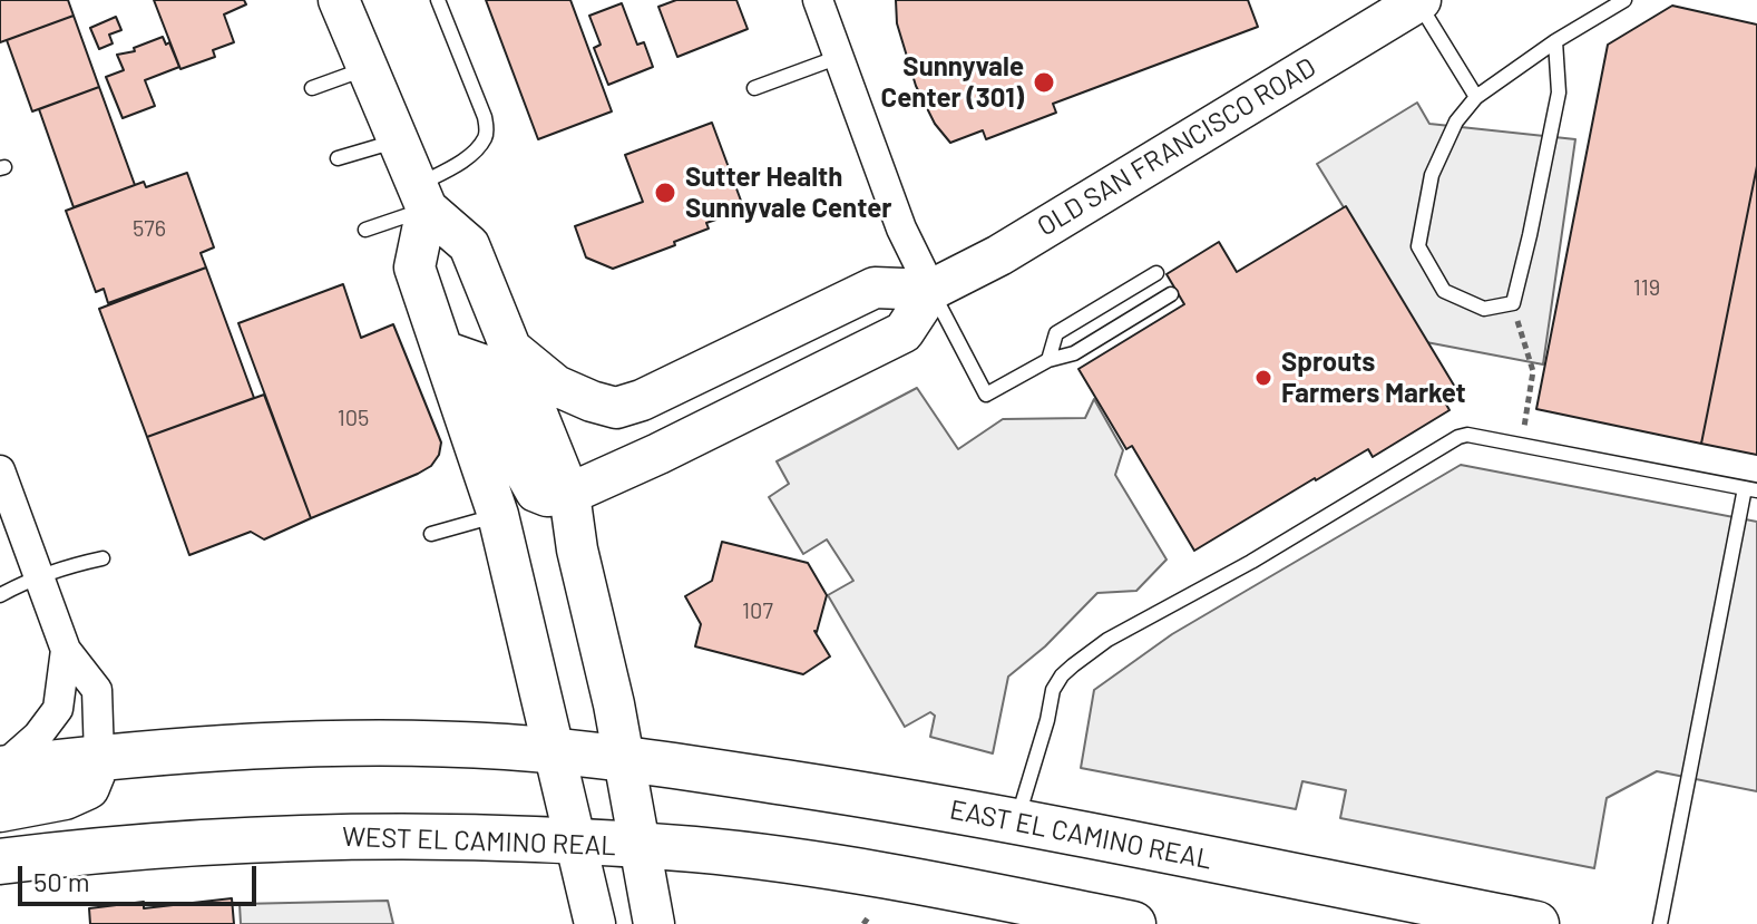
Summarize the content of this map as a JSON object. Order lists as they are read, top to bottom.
{
  "streets": {
    "main road": ["OLD SAN FRANCISCO ROAD", "EAST EL CAMINO REAL", "WEST EL CAMINO REAL"]
  },
  "places": ["Sunnyvale Center (301)", "Sutter Health Sunnyvale Center", "Sprouts Farmers Market"],
  "house_numbers": [
    "576",
    "119",
    "105",
    "107"
  ],
  "scale_bar": "50 m"
}
